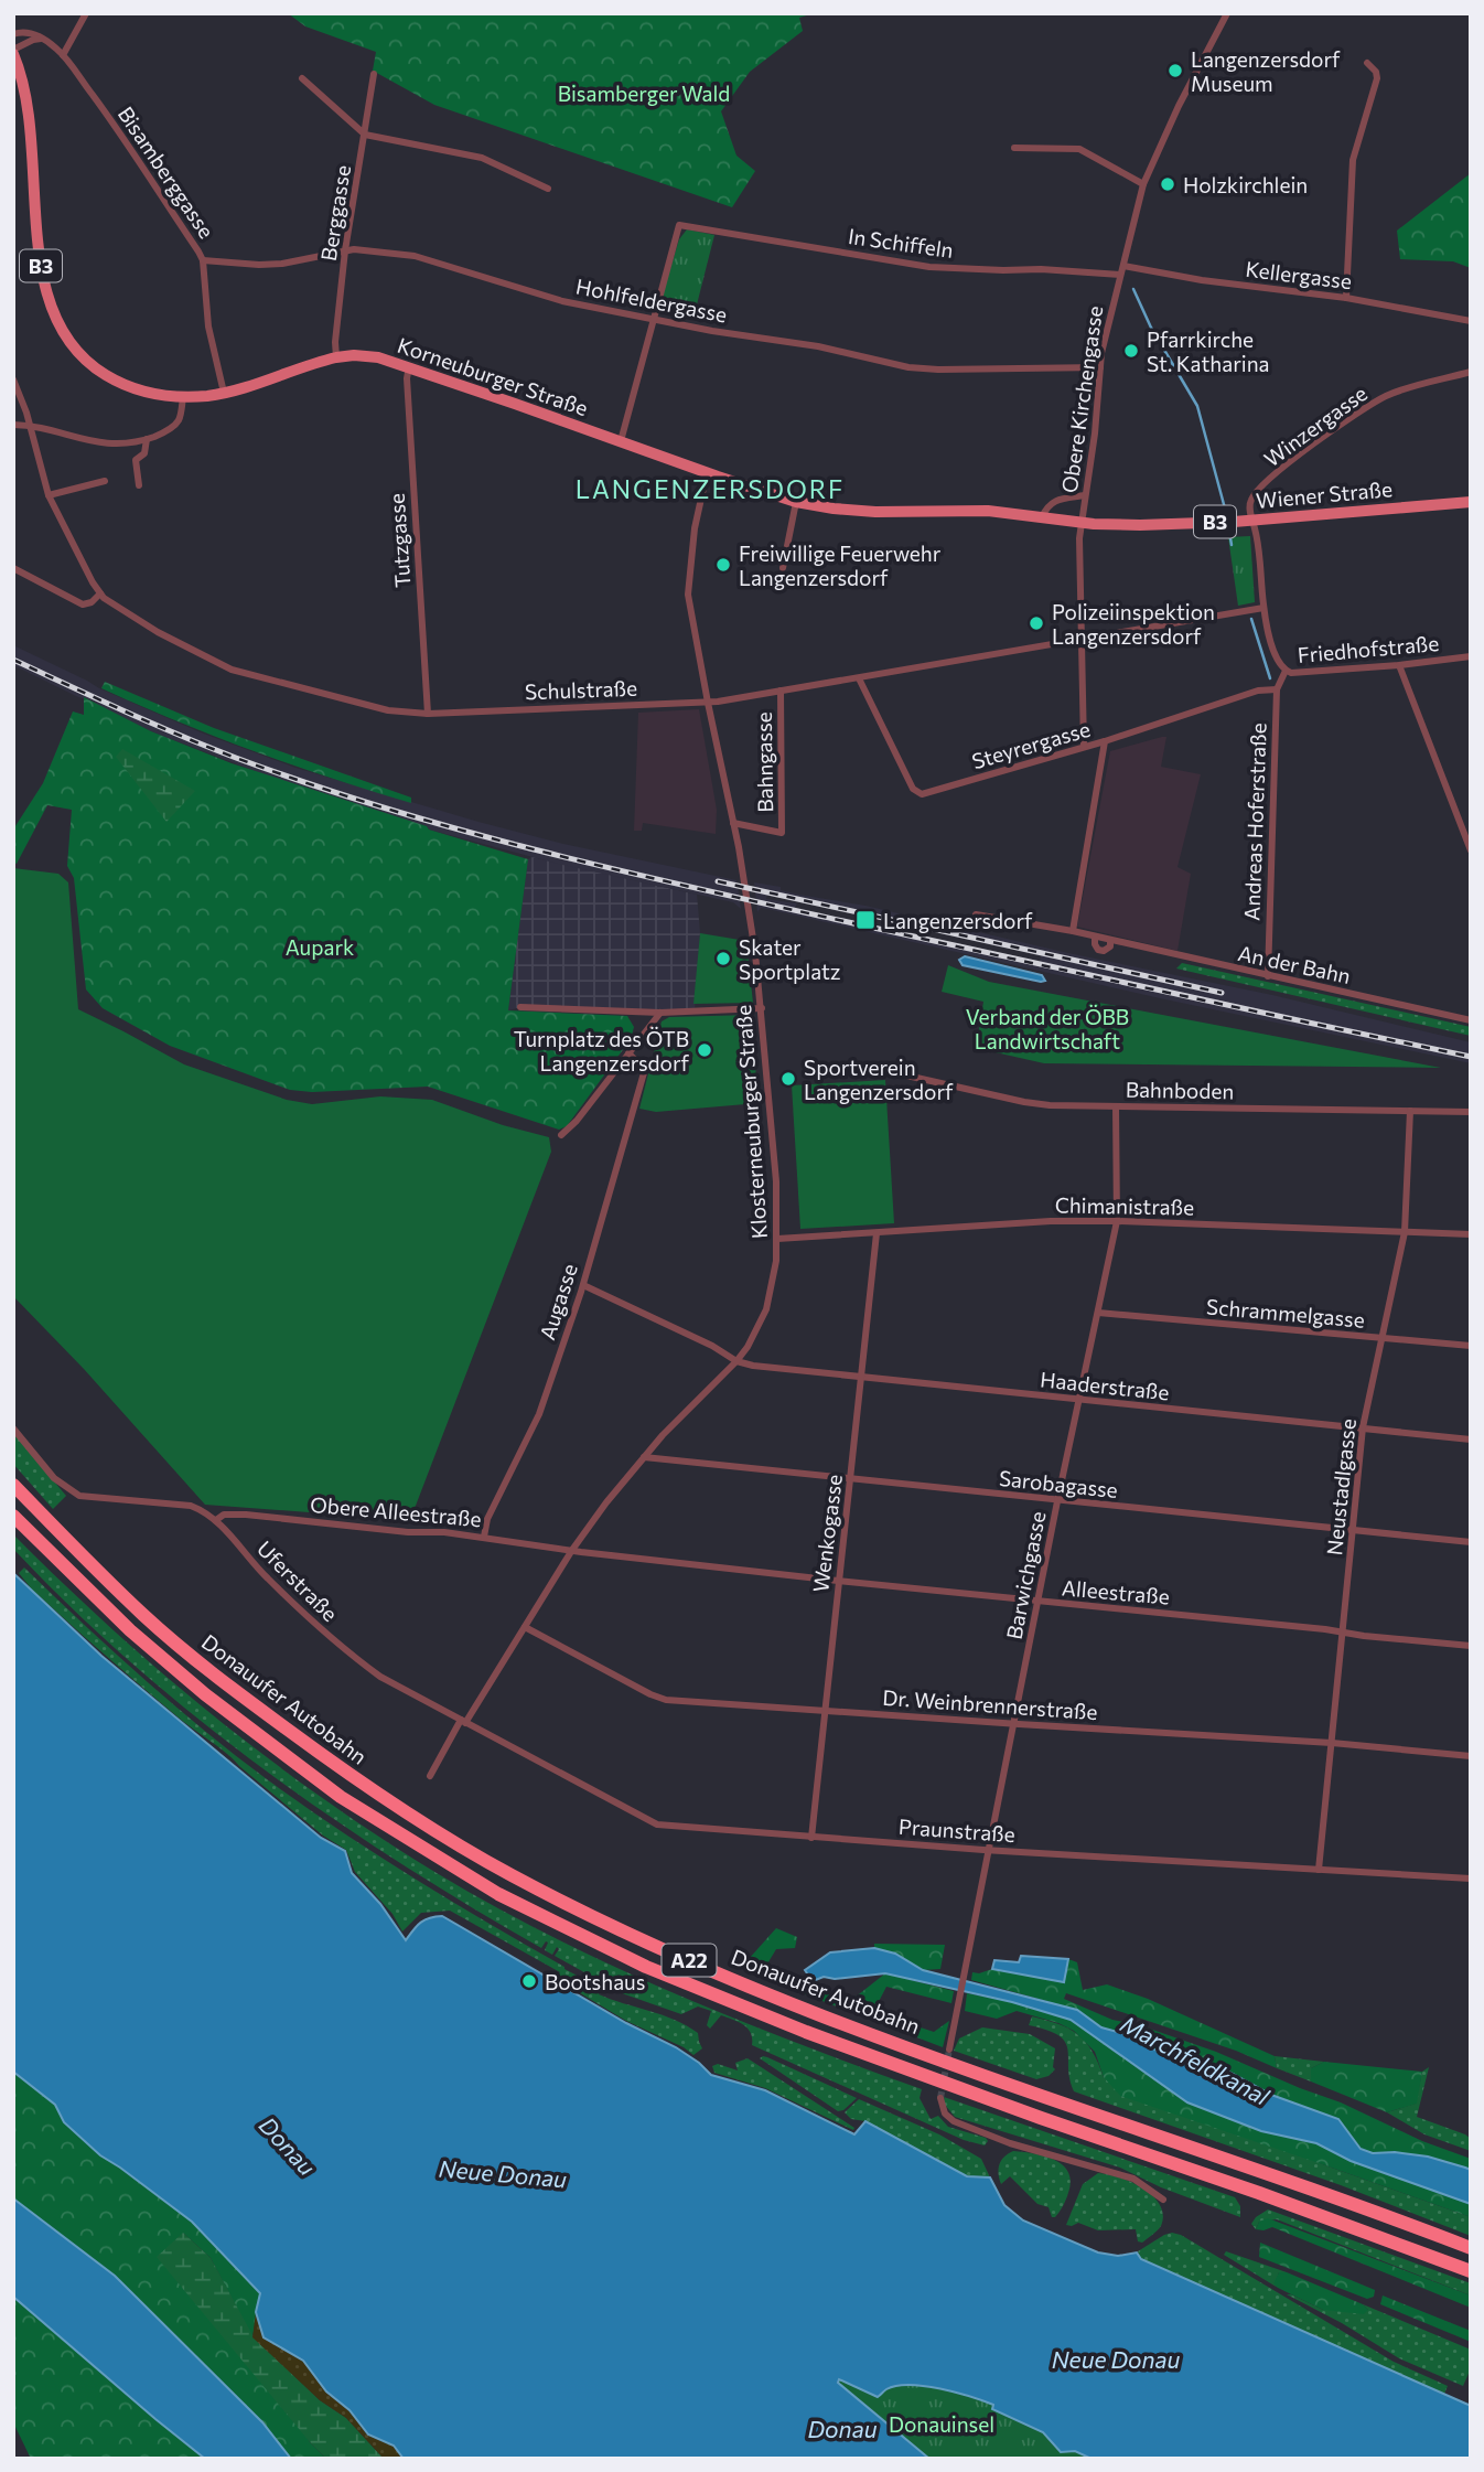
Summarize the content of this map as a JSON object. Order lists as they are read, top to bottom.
{
  "streets": {
    "highway": ["Donauufer Autobahn", "A22"],
    "main road": ["B3", "Korneuburger Straße", "Wiener Straße"],
    "street": [
      "Bisamberggasse",
      "Berggasse",
      "In Schiffeln",
      "Kellergasse",
      "Hohlfeldergasse",
      "Obere Kirchengasse",
      "Winzergasse",
      "Tutzgasse",
      "Friedhofstraße",
      "Schulstraße",
      "Steyrergasse",
      "Bahngasse",
      "Andreas Hoferstraße",
      "An der Bahn",
      "Bahnboden",
      "Klosterneuburger Straße",
      "Chimanistraße",
      "Augasse",
      "Schrammelgasse",
      "Haaderstraße",
      "Sarobagasse",
      "Neustadlgasse",
      "Obere Alleestraße",
      "Wenkogasse",
      "Barwichgasse",
      "Uferstraße",
      "Alleestraße",
      "Dr. Weinbrennerstraße",
      "Praunstraße"
    ]
  },
  "crossings": [
    ["Bisamberggasse", "Hohlfeldergasse"],
    ["Bisamberggasse", "Korneuburger Straße"],
    ["Berggasse", "Hohlfeldergasse"],
    ["Berggasse", "Korneuburger Straße"],
    ["In Schiffeln", "Hohlfeldergasse"],
    ["In Schiffeln", "Obere Kirchengasse"],
    ["B3", "Korneuburger Straße"],
    ["B3", "Wiener Straße"],
    ["B3", "Klosterneuburger Straße"],
    ["Kellergasse", "Obere Kirchengasse"],
    ["Hohlfeldergasse", "Obere Kirchengasse"],
    ["Korneuburger Straße", "Tutzgasse"],
    ["Korneuburger Straße", "Klosterneuburger Straße"],
    ["Obere Kirchengasse", "Wiener Straße"],
    ["Obere Kirchengasse", "Schulstraße"],
    ["Obere Kirchengasse", "Steyrergasse"],
    ["Winzergasse", "Wiener Straße"],
    ["Winzergasse", "Friedhofstraße"],
    ["Wiener Straße", "Friedhofstraße"],
    ["Tutzgasse", "Schulstraße"],
    ["Friedhofstraße", "Schulstraße"],
    ["Friedhofstraße", "Andreas Hoferstraße"],
    ["Schulstraße", "Steyrergasse"],
    ["Schulstraße", "Bahngasse"],
    ["Schulstraße", "Klosterneuburger Straße"],
    ["Steyrergasse", "Andreas Hoferstraße"],
    ["Bahngasse", "Klosterneuburger Straße"],
    ["Andreas Hoferstraße", "An der Bahn"],
    ["Bahnboden", "Neustadlgasse"],
    ["Bahnboden", "Barwichgasse"],
    ["Klosterneuburger Straße", "Chimanistraße"],
    ["Klosterneuburger Straße", "Haaderstraße"],
    ["Klosterneuburger Straße", "Sarobagasse"],
    ["Klosterneuburger Straße", "Obere Alleestraße"],
    ["Klosterneuburger Straße", "Uferstraße"],
    ["Klosterneuburger Straße", "Alleestraße"],
    ["Klosterneuburger Straße", "Dr. Weinbrennerstraße"],
    ["Klosterneuburger Straße", "Praunstraße"],
    ["Chimanistraße", "Neustadlgasse"],
    ["Chimanistraße", "Wenkogasse"],
    ["Chimanistraße", "Barwichgasse"],
    ["Augasse", "Obere Alleestraße"],
    ["Schrammelgasse", "Neustadlgasse"],
    ["Schrammelgasse", "Barwichgasse"],
    ["Haaderstraße", "Neustadlgasse"],
    ["Haaderstraße", "Wenkogasse"],
    ["Haaderstraße", "Barwichgasse"],
    ["Sarobagasse", "Neustadlgasse"],
    ["Sarobagasse", "Wenkogasse"],
    ["Sarobagasse", "Barwichgasse"],
    ["Neustadlgasse", "Alleestraße"],
    ["Neustadlgasse", "Dr. Weinbrennerstraße"],
    ["Neustadlgasse", "Praunstraße"],
    ["Obere Alleestraße", "Uferstraße"],
    ["Obere Alleestraße", "Alleestraße"],
    ["Wenkogasse", "Alleestraße"],
    ["Wenkogasse", "Dr. Weinbrennerstraße"],
    ["Wenkogasse", "Praunstraße"],
    ["Barwichgasse", "Alleestraße"],
    ["Barwichgasse", "Dr. Weinbrennerstraße"],
    ["Barwichgasse", "Praunstraße"],
    ["Uferstraße", "Praunstraße"]
  ],
  "districts": ["LANGENZERSDORF"],
  "water": ["Marchfeldkanal", "Donau", "Neue Donau"],
  "parks": [
    "Bisamberger Wald",
    "Aupark",
    "Verband der ÖBB Landwirtschaft",
    "Donauinsel"
  ],
  "places": {
    "other": [
      "Langenzersdorf Museum",
      "Holzkirchlein",
      "Pfarrkirche St. Katharina",
      "Freiwillige Feuerwehr Langenzersdorf",
      "Polizeiinspektion Langenzersdorf",
      "Skater Sportplatz",
      "Turnplatz des ÖTB Langenzersdorf",
      "Sportverein Langenzersdorf",
      "Bootshaus"
    ],
    "transit": ["Langenzersdorf"]
  }
}
